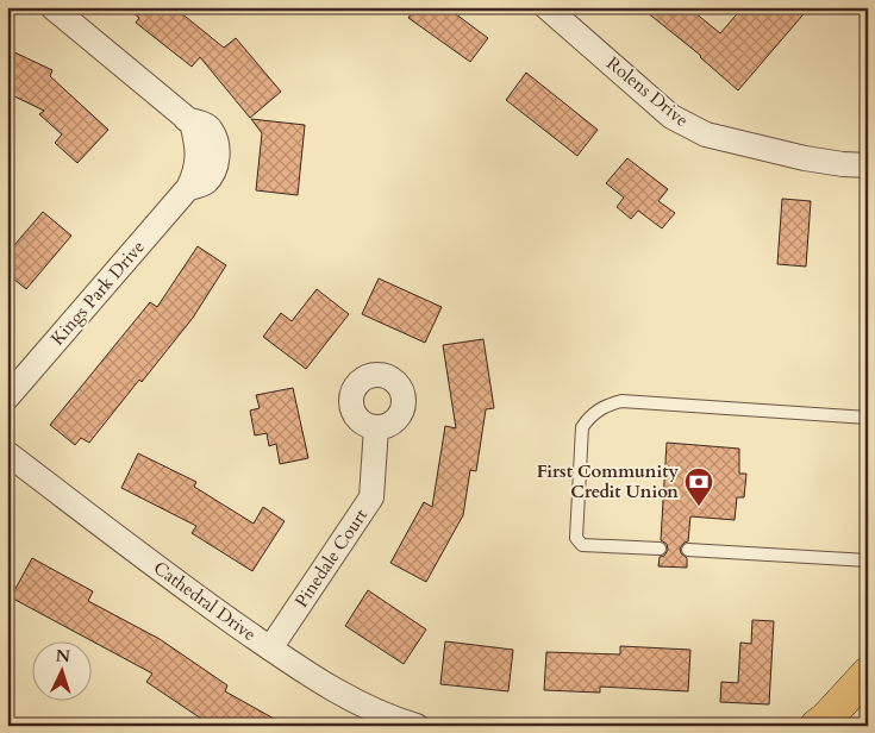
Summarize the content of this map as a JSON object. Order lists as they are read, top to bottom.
{
  "streets": {
    "street": [
      "Rolens Drive",
      "Kings Park Drive",
      "Pinedale Court",
      "Cathedral Drive"
    ]
  },
  "crossings": [
    ["Pinedale Court", "Cathedral Drive"]
  ],
  "places": {
    "bank": ["First Community Credit Union"]
  },
  "north": "top"
}
